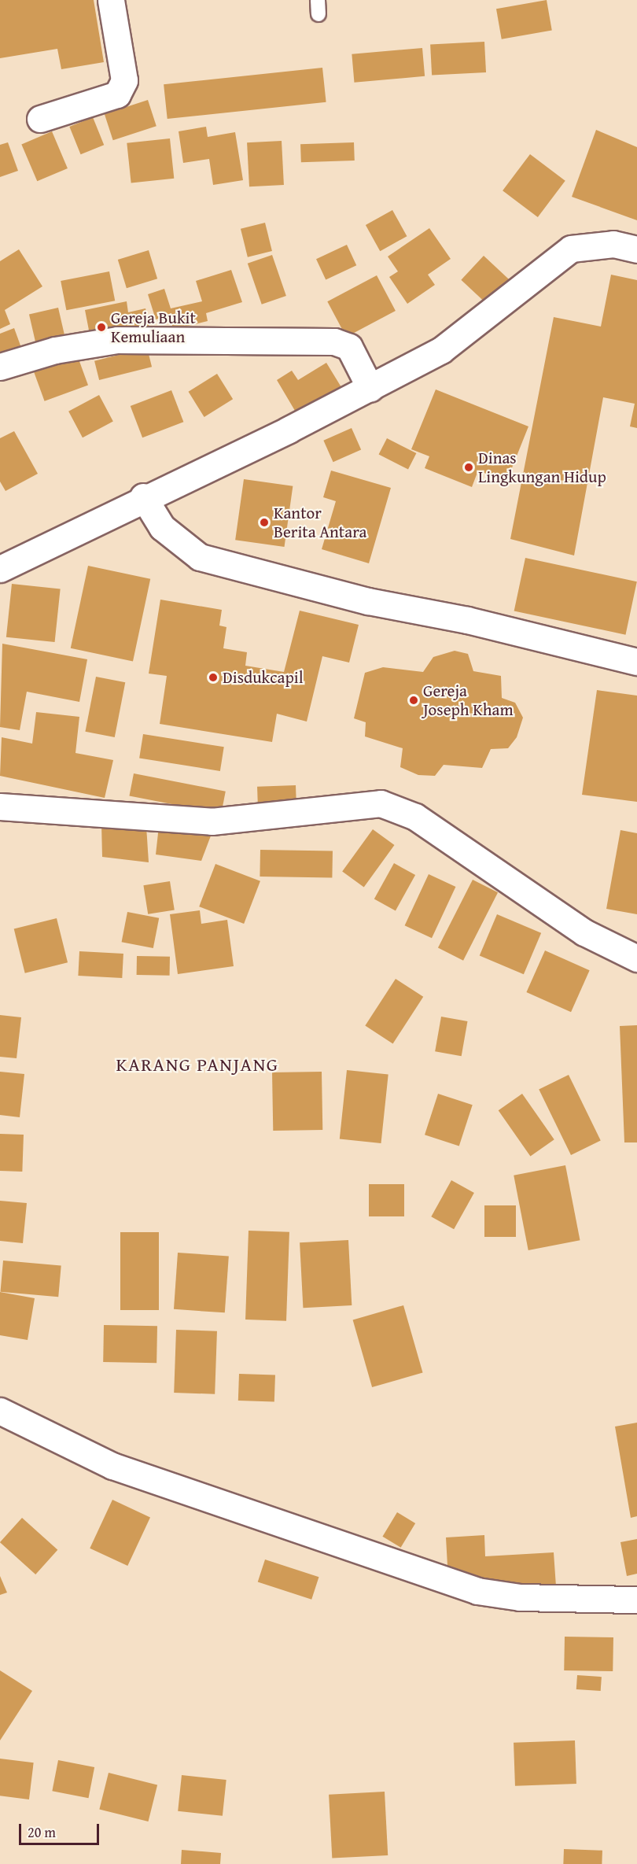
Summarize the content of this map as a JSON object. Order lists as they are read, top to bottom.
{
  "districts": ["KARANG PANJANG"],
  "places": [
    "Gereja Bukit Kemuliaan",
    "Dinas Lingkungan Hidup",
    "Kantor Berita Antara",
    "Disdukcapil",
    "Gereja Joseph Kham"
  ],
  "scale_bar": "20 m"
}
